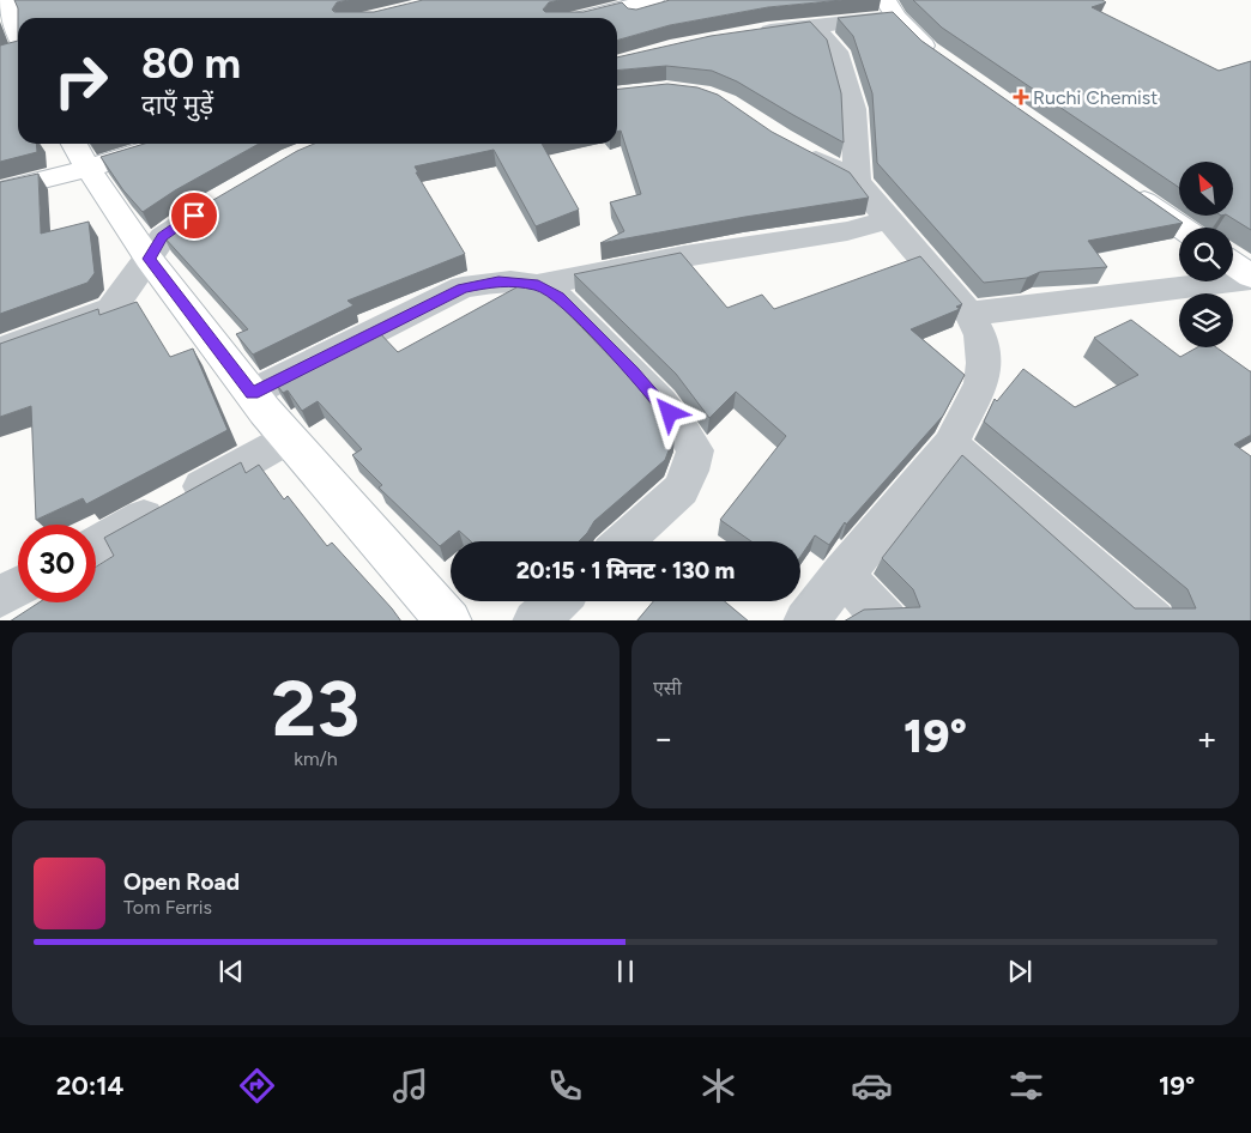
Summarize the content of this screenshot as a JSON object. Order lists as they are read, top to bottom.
{
  "places": {
    "health": ["Ruchi Chemist"]
  },
  "north": "top left",
  "page": {
    "turn": ["80 m", "दाएँ मुड़ें"],
    "limit": "30",
    "trip": "20:15 · 1 मिनट · 130 m",
    "tile": [
      ["23", "km/h"],
      "एसी"
    ],
    "heat": ["−", "19°", "+"],
    "song": ["Open Road", "Tom Ferris"],
    "tabs": ["20:14", "19°"]
  }
}
